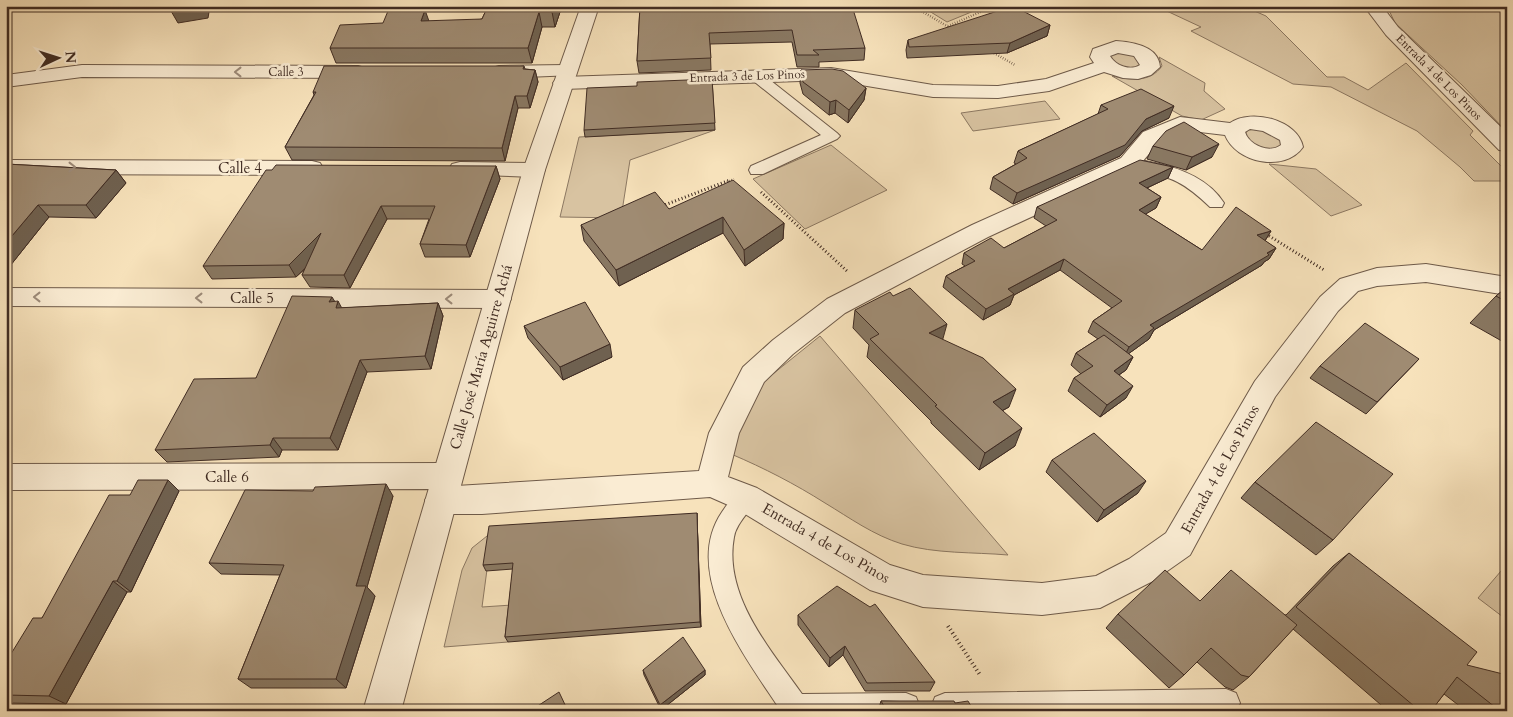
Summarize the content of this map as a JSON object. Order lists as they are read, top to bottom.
{
  "streets": {
    "street": [
      "Calle 3",
      "Entrada 3 de Los Pinos",
      "Entrada 4 de Los Pinos",
      "Calle 4",
      "Calle 5",
      "Calle José María Aguirre Achá",
      "Calle 6"
    ]
  },
  "crossings": [
    ["Entrada 3 de Los Pinos", "Calle José María Aguirre Achá"],
    ["Entrada 4 de Los Pinos", "Calle José María Aguirre Achá"],
    ["Entrada 4 de Los Pinos", "Calle 6"],
    ["Calle 5", "Calle José María Aguirre Achá"],
    ["Calle José María Aguirre Achá", "Calle 6"]
  ],
  "one_way": ["Calle 3", "Calle 4", "Calle 5"],
  "north": "right"
}
